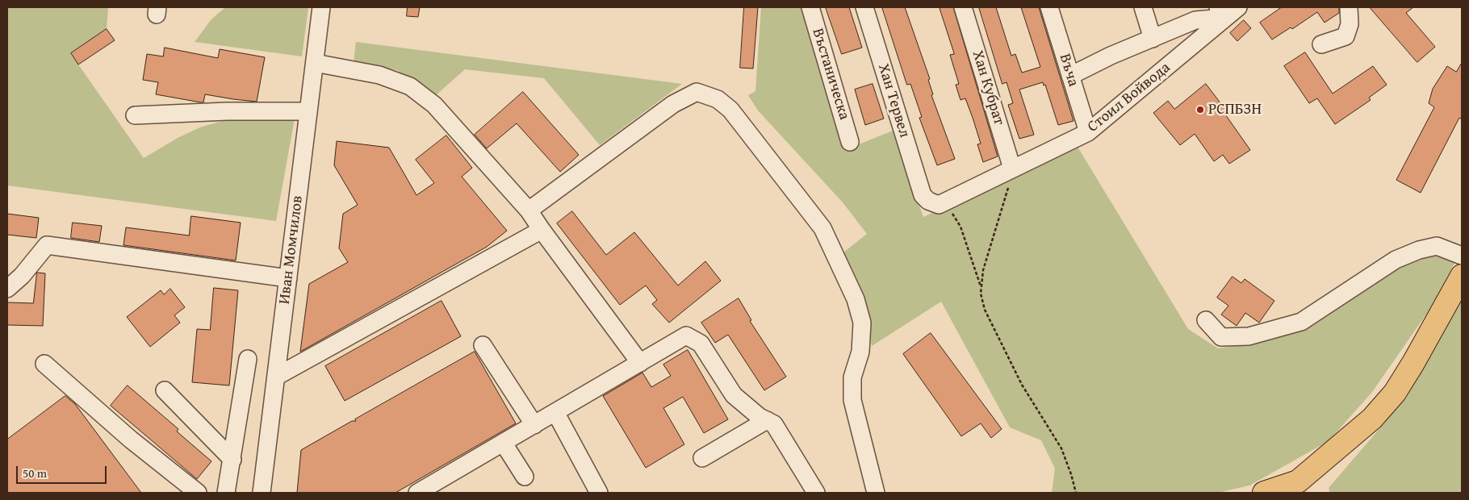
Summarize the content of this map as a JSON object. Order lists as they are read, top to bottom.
{
  "streets": {
    "street": [
      "Въча",
      "Въстаническа",
      "Хан Кубрат",
      "Стоил Войвода",
      "Хан Тервел",
      "Иван Момчилов"
    ]
  },
  "crossings": [
    ["Въча", "Стоил Войвода"],
    ["Хан Кубрат", "Стоил Войвода"],
    ["Стоил Войвода", "Хан Тервел"]
  ],
  "places": ["РСПБЗН"],
  "scale_bar": "50 m"
}
